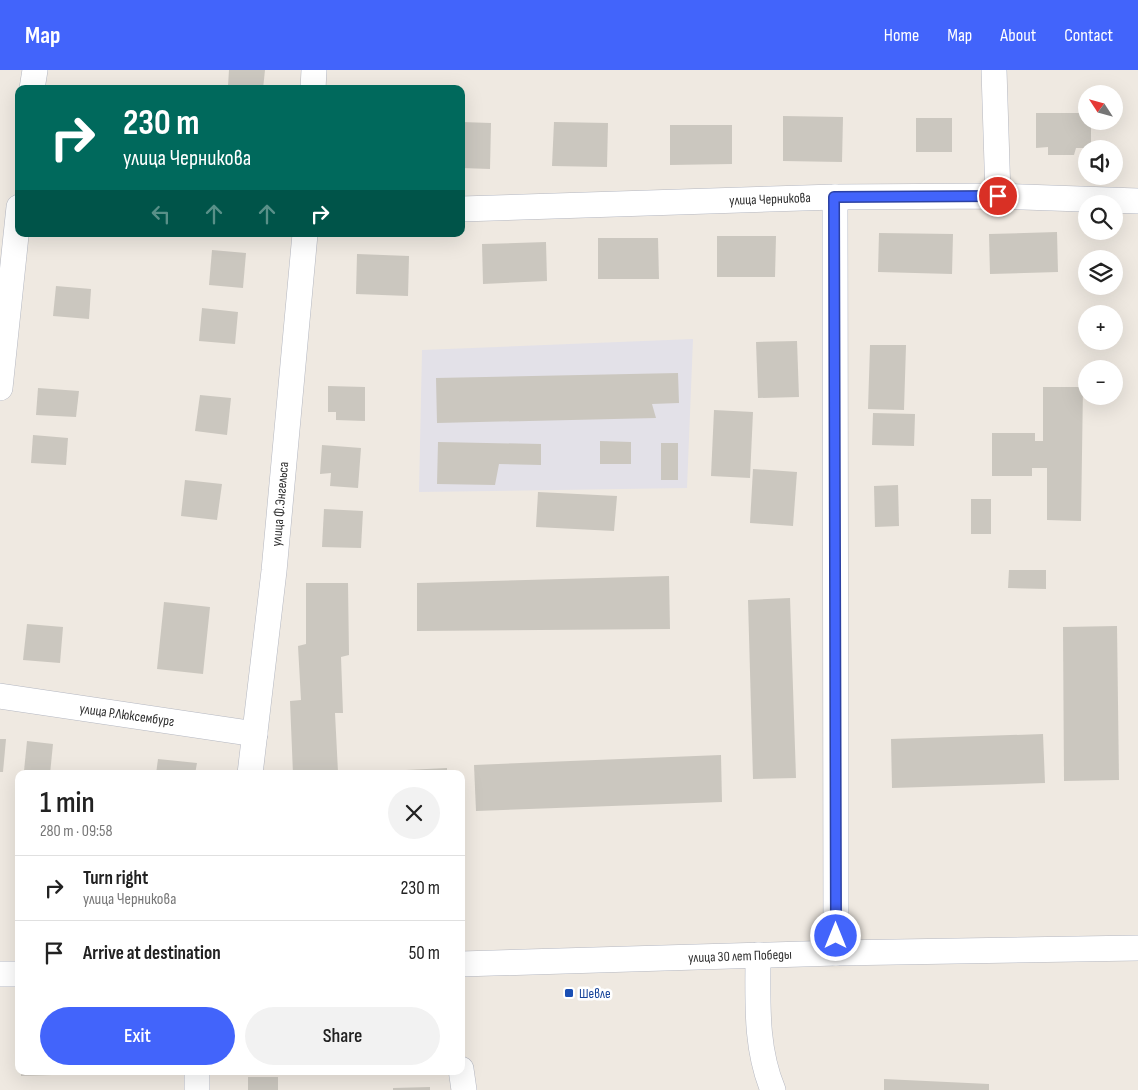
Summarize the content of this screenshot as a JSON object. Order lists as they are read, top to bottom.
{
  "streets": {
    "street": [
      "улица Черникова",
      "улица Ф.Энгельса",
      "улица Р.Люксембург",
      "улица 30 лет Победы"
    ]
  },
  "crossings": [
    ["улица Ф.Энгельса", "улица Р.Люксембург"]
  ],
  "places": {
    "transit": ["Шевле"]
  },
  "north": "top left",
  "page": {
    "header": "Map",
    "nav": [
      "Home",
      "Map",
      "About",
      "Contact"
    ],
    "map_buttons": ["+", "−"],
    "turn": ["230 m", "улица Черникова"],
    "heading": ["1 min", "280 m · 09:58"],
    "list": [
      {
        "name": "Turn right",
        "note": "улица Черникова",
        "value": "230 m"
      },
      {
        "name": "Arrive at destination",
        "value": "50 m"
      }
    ],
    "buttons": ["Exit", "Share"]
  }
}
